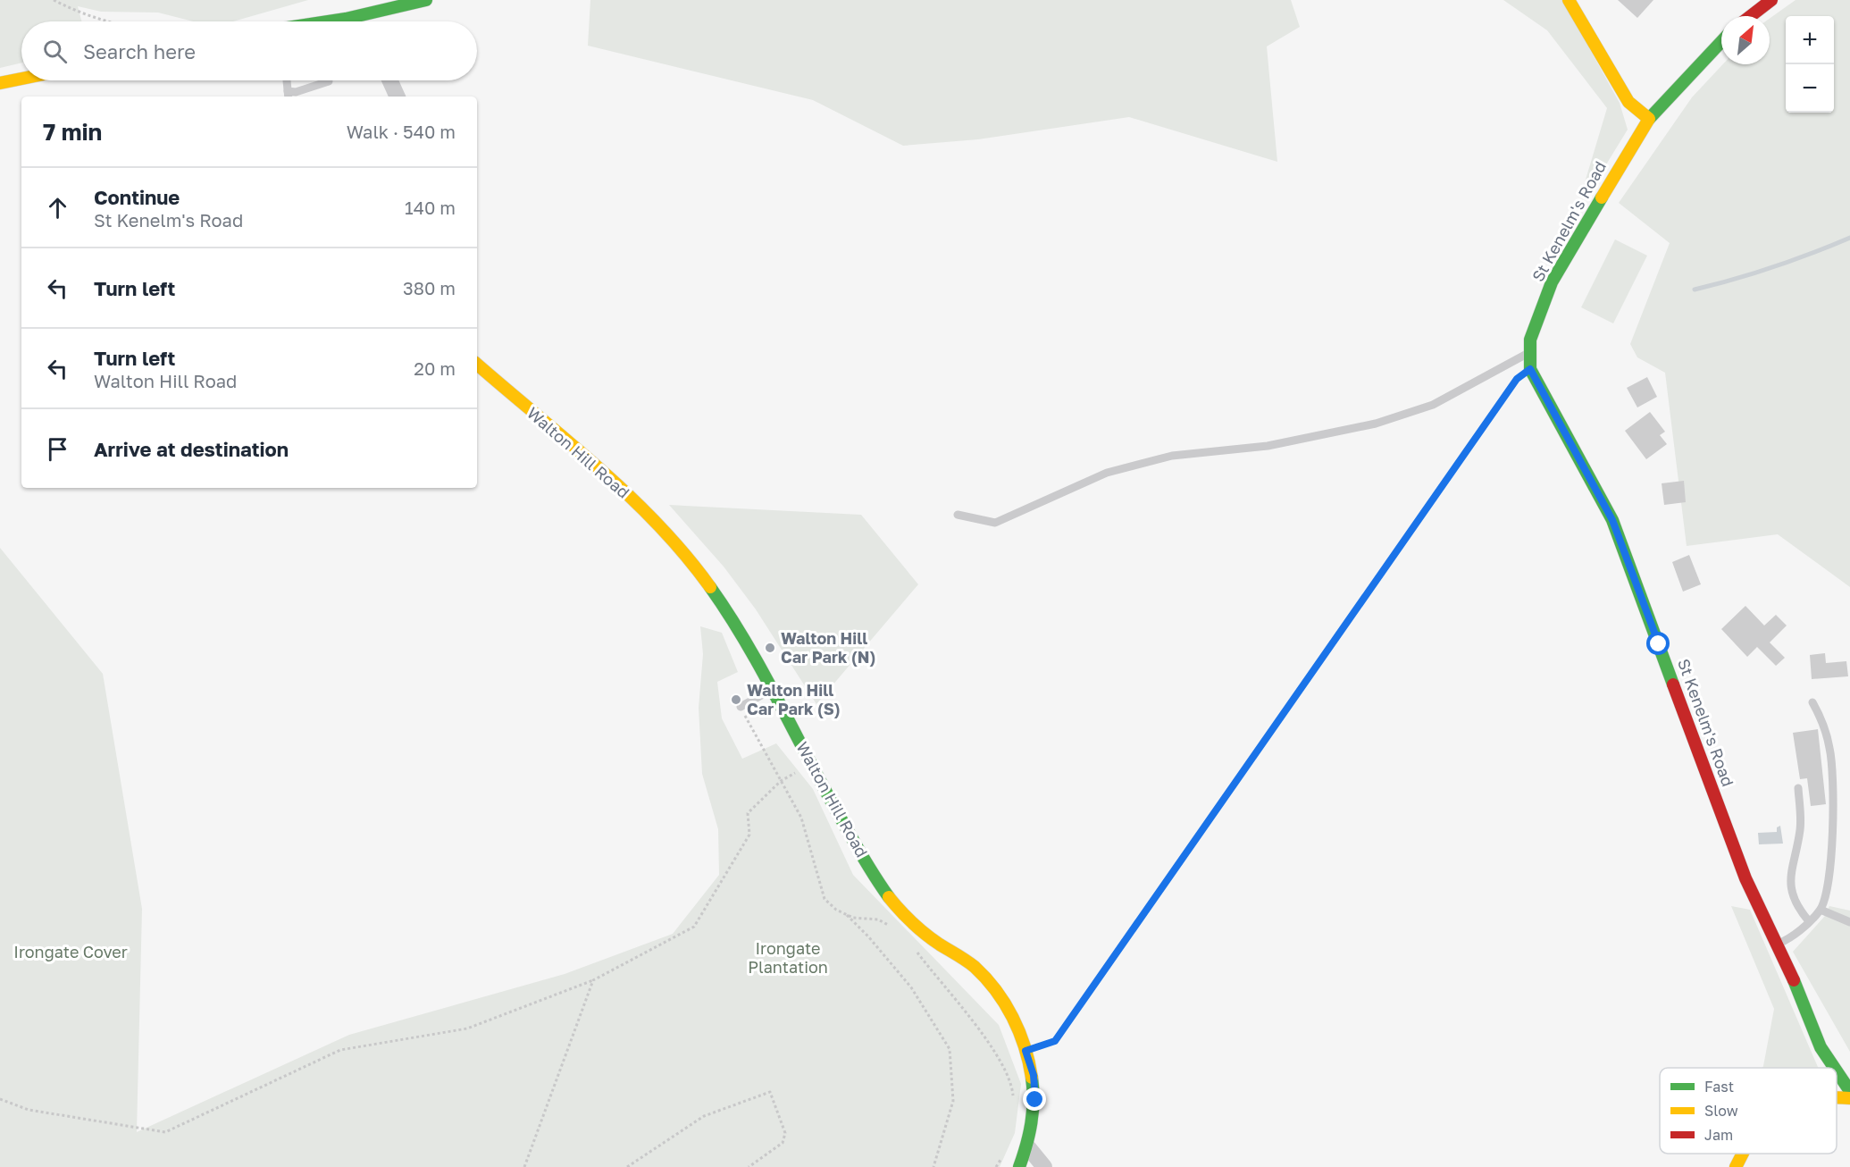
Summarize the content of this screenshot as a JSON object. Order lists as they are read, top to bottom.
{
  "streets": {
    "street": ["St Kenelm's Road", "Walton Hill Road"]
  },
  "parks": ["Irongate Plantation", "Irongate Cover"],
  "places": ["Walton Hill Car Park (N)", "Walton Hill Car Park (S)"],
  "legend": ["Fast", "Slow", "Jam"],
  "north": "top right",
  "page": {
    "map_buttons": ["+", "−"],
    "search": "Search here",
    "heading": ["7 min", "Walk · 540 m"],
    "list": [
      ["Continue", "St Kenelm's Road", "140 m"],
      ["Turn left", "380 m"],
      ["Turn left", "Walton Hill Road", "20 m"],
      "Arrive at destination"
    ]
  }
}
